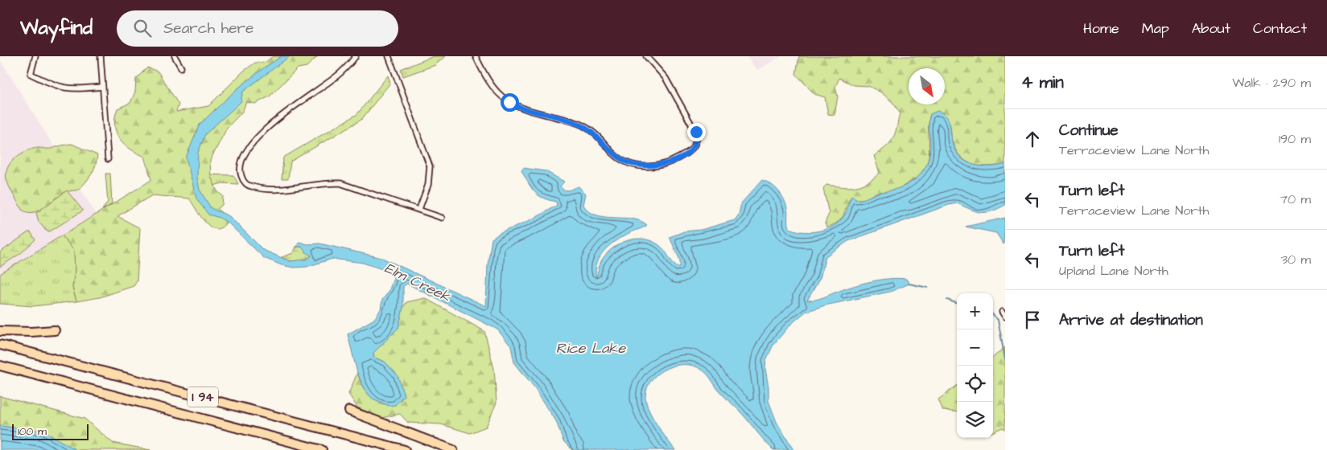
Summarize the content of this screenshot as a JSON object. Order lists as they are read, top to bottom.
{
  "streets": {
    "highway": ["I 94"]
  },
  "water": ["Elm Creek", "Rice Lake"],
  "scale_bar": "100 m",
  "north": "bottom right",
  "page": {
    "header": "Wayfind",
    "search": "Search here",
    "nav": [
      "Home",
      "Map",
      "About",
      "Contact"
    ],
    "heading": ["4 min", "Walk · 290 m"],
    "list": [
      ["Continue", "Terraceview Lane North", "190 m"],
      ["Turn left", "Terraceview Lane North", "70 m"],
      ["Turn left", "Upland Lane North", "30 m"],
      "Arrive at destination"
    ],
    "map_buttons": ["+", "−"],
    "scale": "100 m"
  }
}
